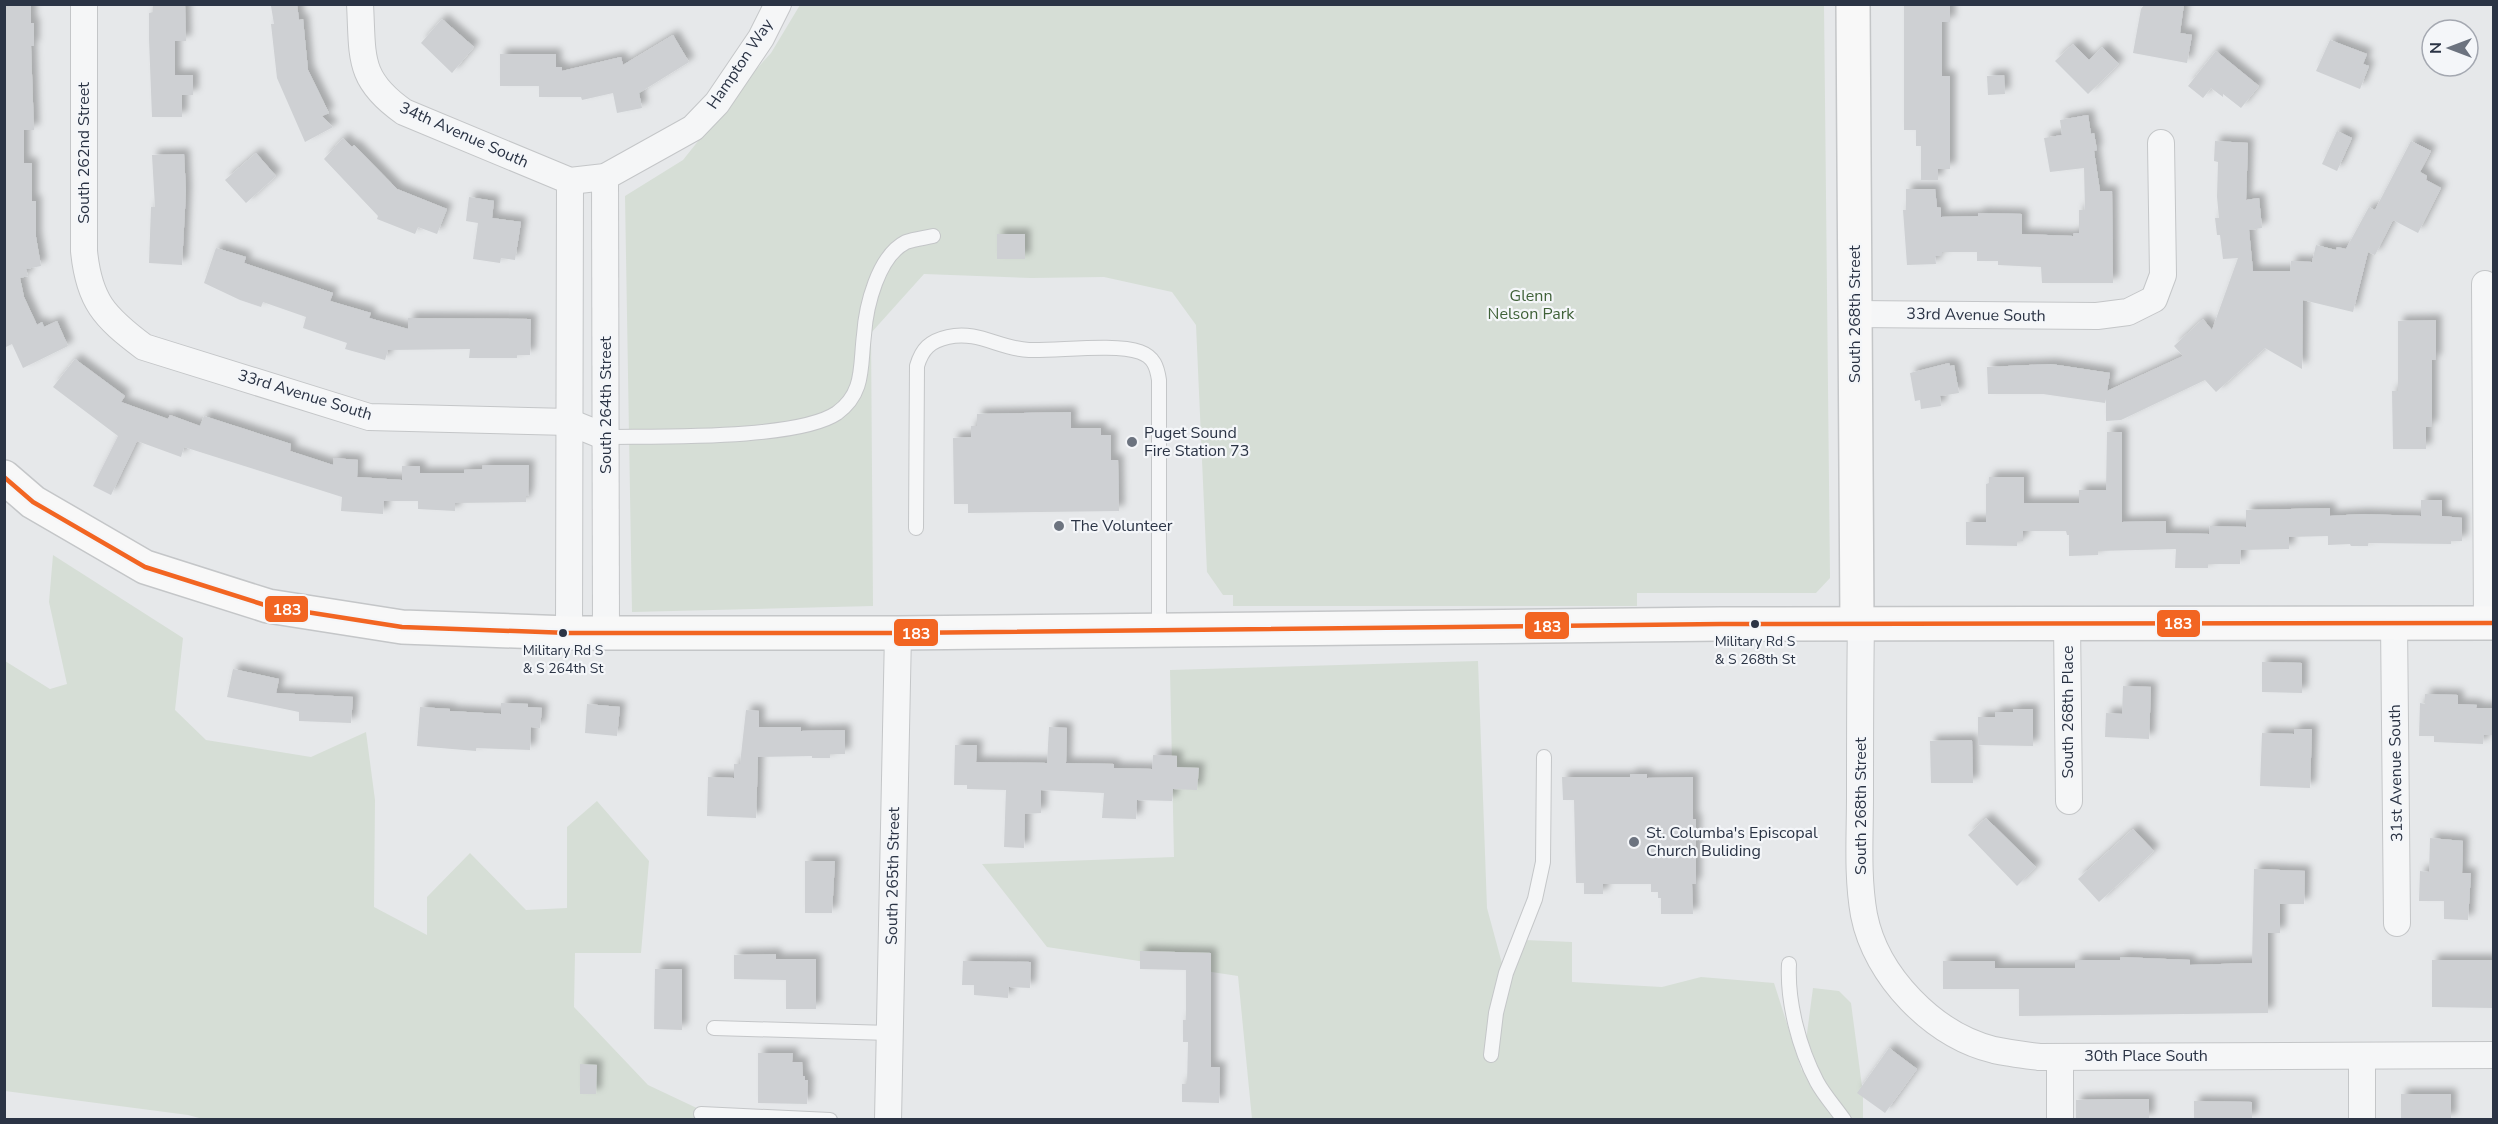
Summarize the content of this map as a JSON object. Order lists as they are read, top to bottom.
{
  "streets": {
    "main road": ["South 268th Street"],
    "street": [
      "Hampton Way",
      "34th Avenue South",
      "South 262nd Street",
      "33rd Avenue South",
      "South 264th Street",
      "South 268th Place",
      "31st Avenue South",
      "South 265th Street",
      "30th Place South"
    ]
  },
  "crossings": [
    ["Hampton Way", "34th Avenue South"],
    ["Hampton Way", "South 264th Street"],
    ["South 262nd Street", "33rd Avenue South"],
    ["South 268th Street", "33rd Avenue South"],
    ["South 268th Street", "30th Place South"],
    ["33rd Avenue South", "South 264th Street"]
  ],
  "parks": ["Glenn Nelson Park"],
  "places": [
    "Puget Sound Fire Station 73",
    "The Volunteer",
    "Military Rd S & S 268th St",
    "Military Rd S & S 264th St",
    "St. Columba's Episcopal Church Buliding"
  ],
  "lines": ["transit line 183"],
  "north": "left"
}
